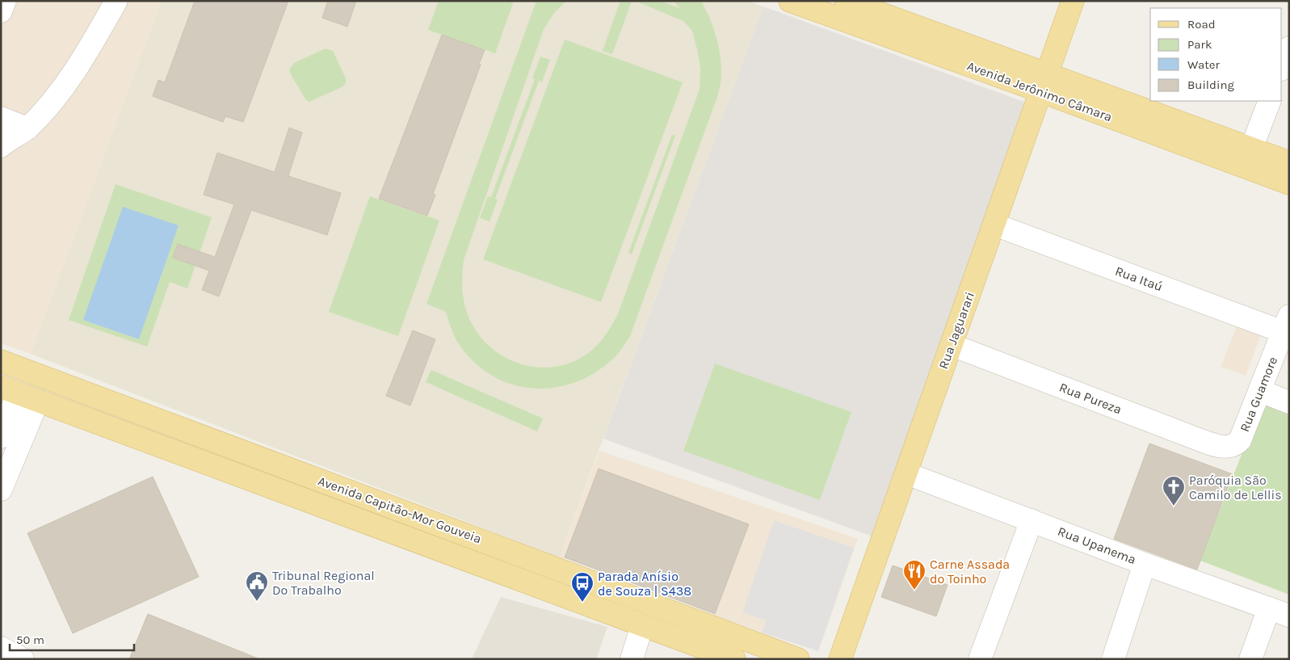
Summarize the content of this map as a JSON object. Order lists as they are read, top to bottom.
{
  "streets": {
    "main road": ["Avenida Jerônimo Câmara", "Rua Jaguarari", "Avenida Capitão-Mor Gouveia"],
    "street": [
      "Rua Itaú",
      "Rua Guamore",
      "Rua Pureza",
      "Rua Upanema"
    ]
  },
  "crossings": [
    ["Avenida Jerônimo Câmara", "Rua Jaguarari"],
    ["Rua Itaú", "Rua Jaguarari"],
    ["Rua Itaú", "Rua Guamore"],
    ["Rua Jaguarari", "Rua Pureza"],
    ["Rua Jaguarari", "Rua Upanema"],
    ["Rua Guamore", "Rua Pureza"]
  ],
  "places": {
    "church": ["Paróquia São Camilo de Lellis"],
    "restaurant": ["Carne Assada do Toinho"],
    "public building": ["Tribunal Regional Do Trabalho"],
    "bus stop": ["Parada Anísio de Souza | S438"]
  },
  "legend": [
    "Road",
    "Park",
    "Water",
    "Building"
  ],
  "scale_bar": "50 m"
}
